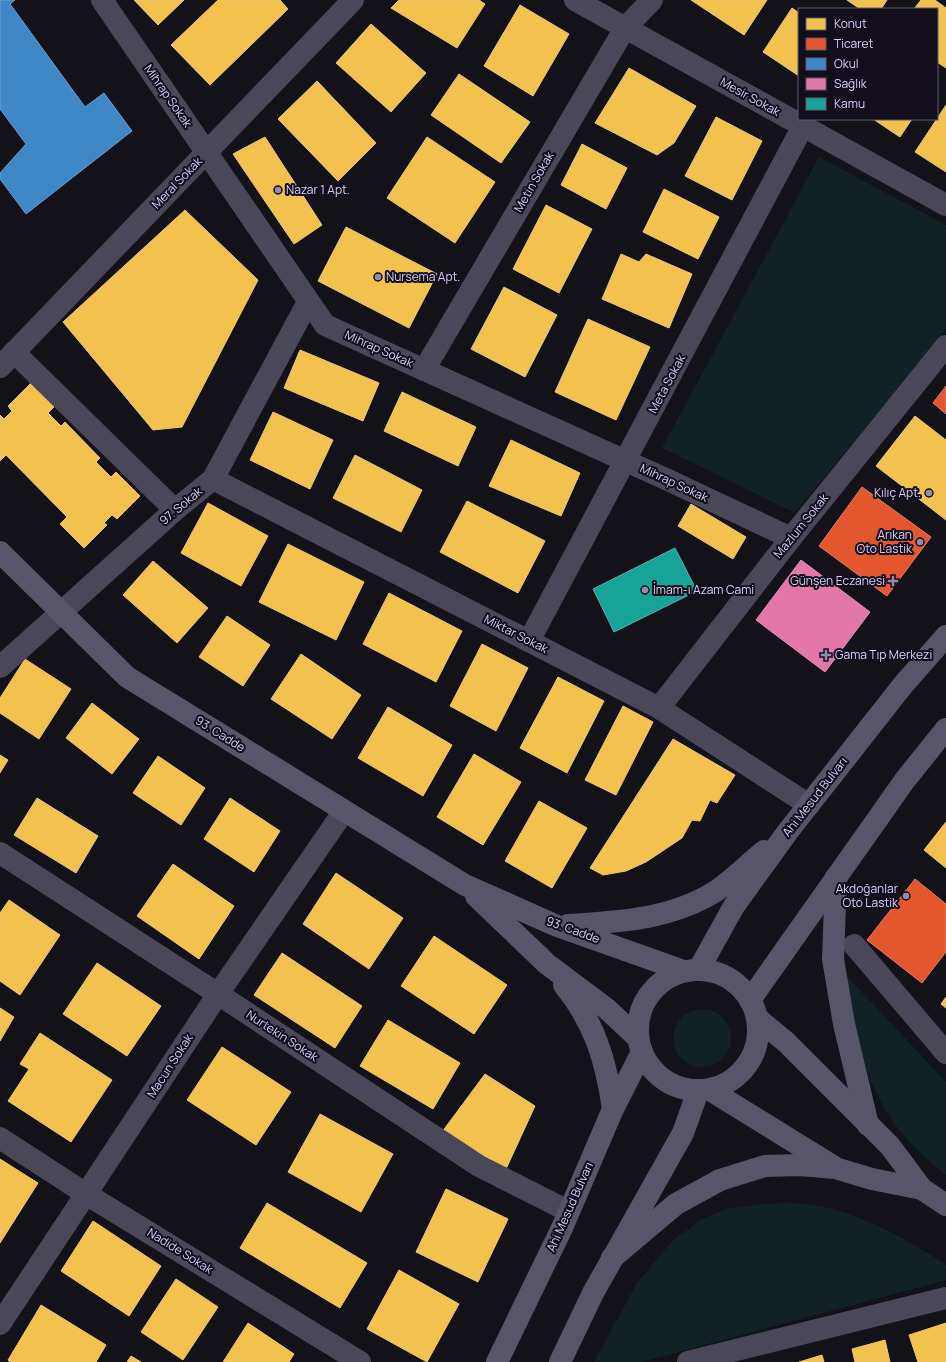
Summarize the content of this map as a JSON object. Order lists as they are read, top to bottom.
{
  "streets": {
    "main road": ["93. Cadde", "Ahi Mesud Bulvarı"],
    "street": [
      "Mihrap Sokak",
      "Mesir Sokak",
      "Metin Sokak",
      "Meral Sokak",
      "Meta Sokak",
      "97. Sokak",
      "Mazlum Sokak",
      "Miktar Sokak",
      "Nurtekin Sokak",
      "Macun Sokak",
      "Nadide Sokak"
    ]
  },
  "crossings": [
    ["Mihrap Sokak", "Metin Sokak"],
    ["Mihrap Sokak", "Meral Sokak"],
    ["Mihrap Sokak", "Meta Sokak"],
    ["Mihrap Sokak", "97. Sokak"],
    ["Mihrap Sokak", "Mazlum Sokak"],
    ["Mesir Sokak", "Metin Sokak"],
    ["Mesir Sokak", "Meta Sokak"],
    ["Meta Sokak", "Miktar Sokak"],
    ["97. Sokak", "Miktar Sokak"],
    ["97. Sokak", "93. Cadde"],
    ["Mazlum Sokak", "Miktar Sokak"],
    ["Miktar Sokak", "Ahi Mesud Bulvarı"],
    ["93. Cadde", "Ahi Mesud Bulvarı"],
    ["93. Cadde", "Macun Sokak"],
    ["Ahi Mesud Bulvarı", "Nurtekin Sokak"],
    ["Nurtekin Sokak", "Macun Sokak"],
    ["Macun Sokak", "Nadide Sokak"]
  ],
  "places": {
    "other": [
      "Nazar 1 Apt.",
      "Nursema Apt.",
      "Kılıç Apt.",
      "Arıkan Oto Lastik",
      "İmam-ı Azam Cami",
      "Akdoğanlar Oto Lastik"
    ],
    "health": ["Günşen Eczanesi", "Gama Tıp Merkezi"]
  },
  "legend": [
    "Konut",
    "Ticaret",
    "Okul",
    "Sağlık",
    "Kamu"
  ]
}
